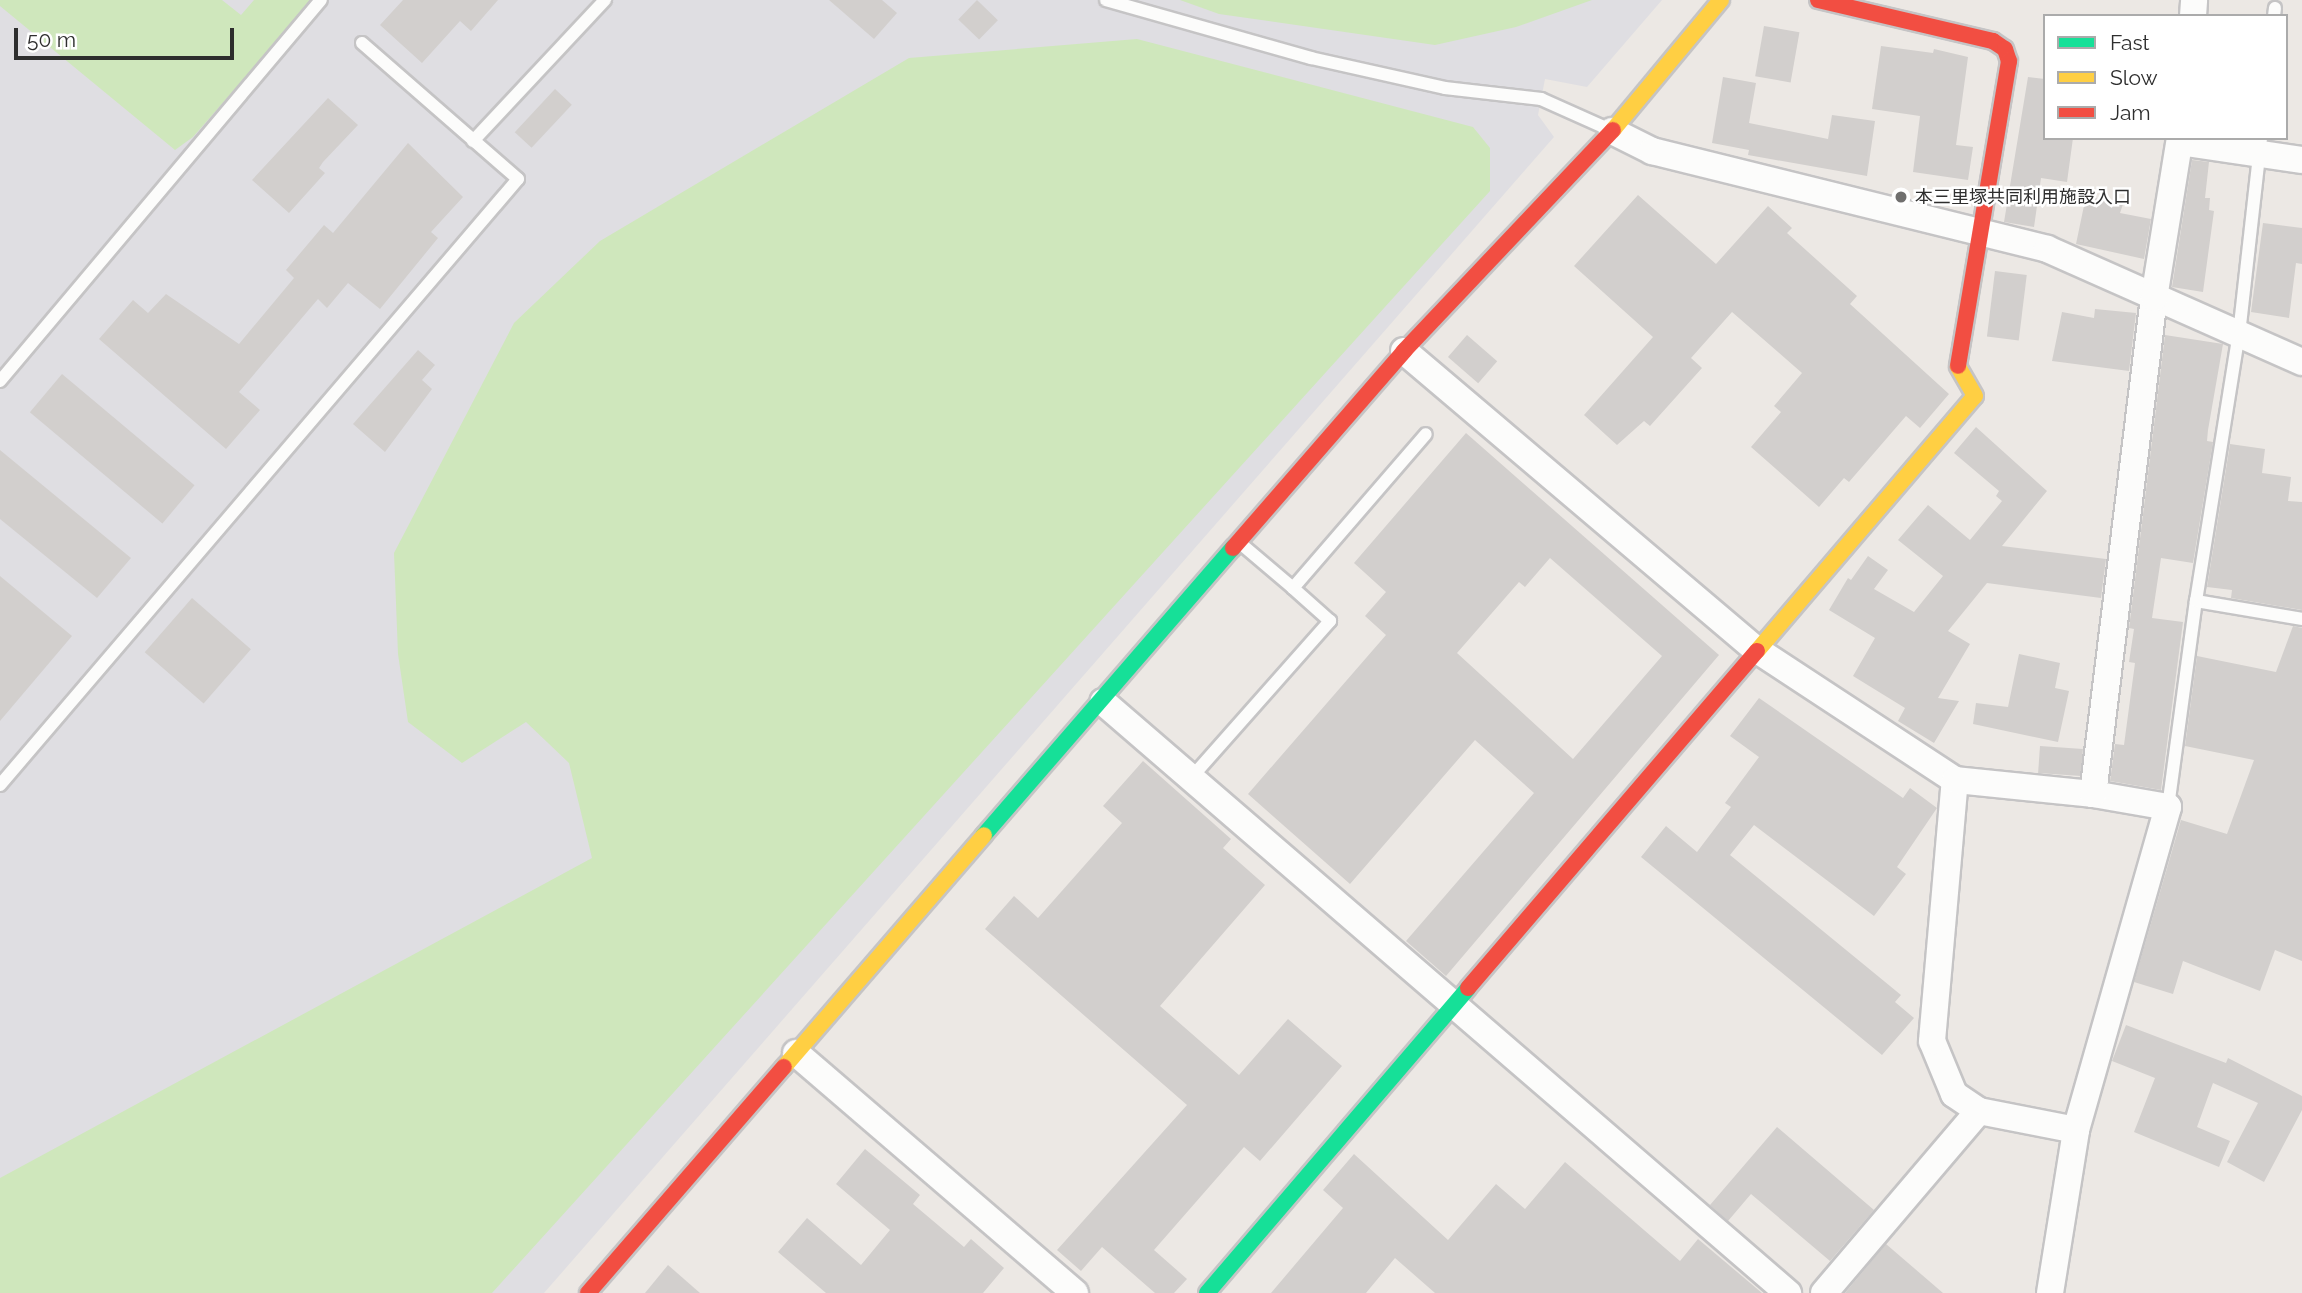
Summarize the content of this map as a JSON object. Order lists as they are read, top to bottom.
{
  "places": ["本三里塚共同利用施設入口"],
  "legend": ["Fast", "Slow", "Jam"],
  "scale_bar": "50 m"
}
